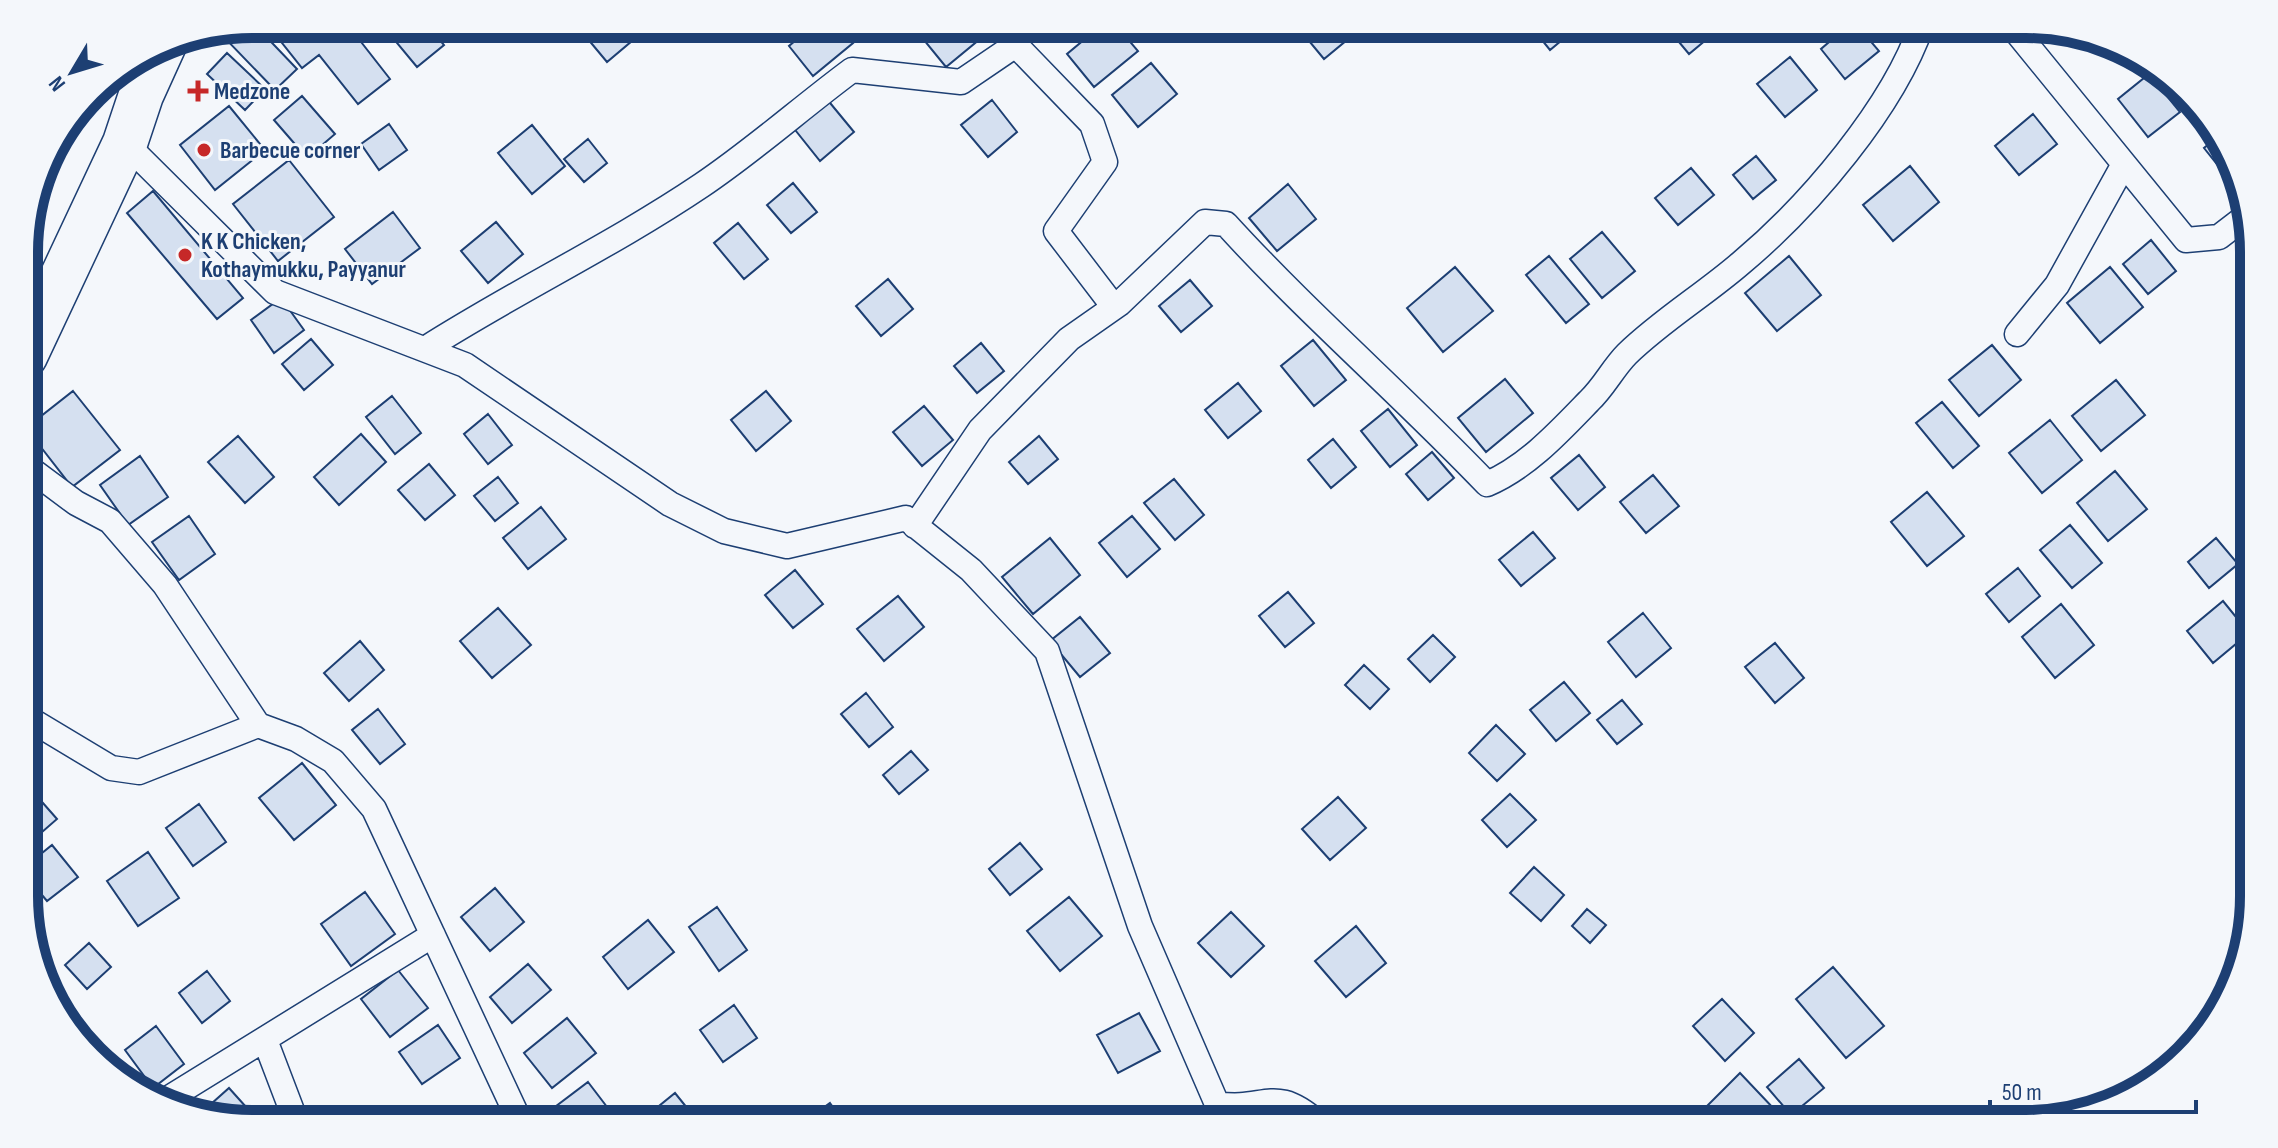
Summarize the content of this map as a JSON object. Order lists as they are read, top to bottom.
{
  "places": {
    "health": ["Medzone"],
    "other": ["Barbecue corner", "K K Chicken, Kothaymukku, Payyanur"]
  },
  "scale_bar": "50 m",
  "north": "bottom left"
}
